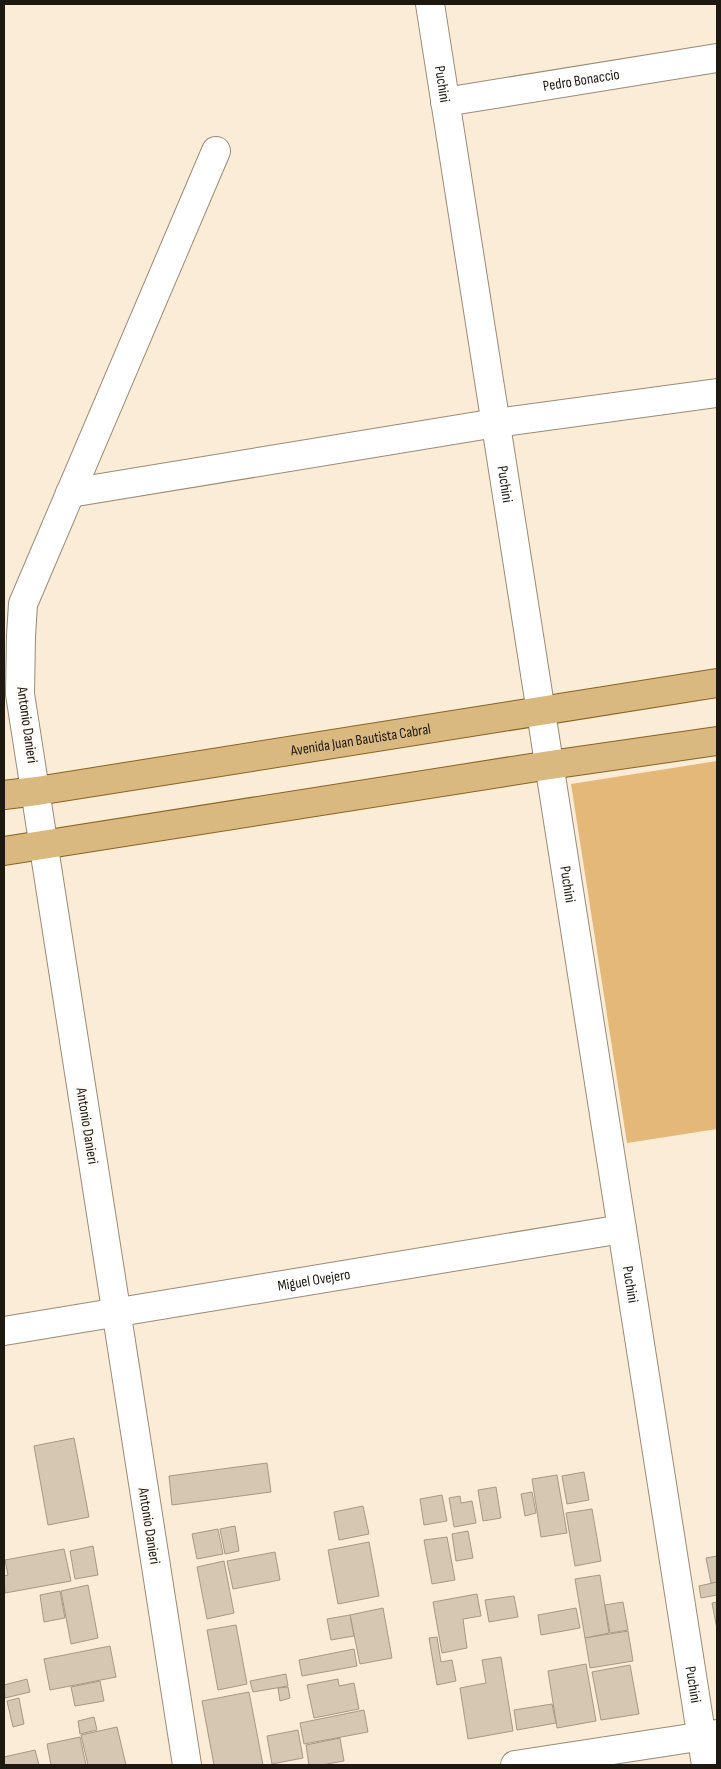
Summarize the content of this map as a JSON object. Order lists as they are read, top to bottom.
{
  "streets": {
    "main road": ["Avenida Juan Bautista Cabral"],
    "street": [
      "Pedro Bonaccio",
      "Puchini",
      "Antonio Danieri",
      "Miguel Ovejero"
    ]
  },
  "crossings": [
    ["Pedro Bonaccio", "Puchini"],
    ["Puchini", "Avenida Juan Bautista Cabral"],
    ["Puchini", "Miguel Ovejero"],
    ["Antonio Danieri", "Avenida Juan Bautista Cabral"],
    ["Antonio Danieri", "Miguel Ovejero"]
  ]
}
